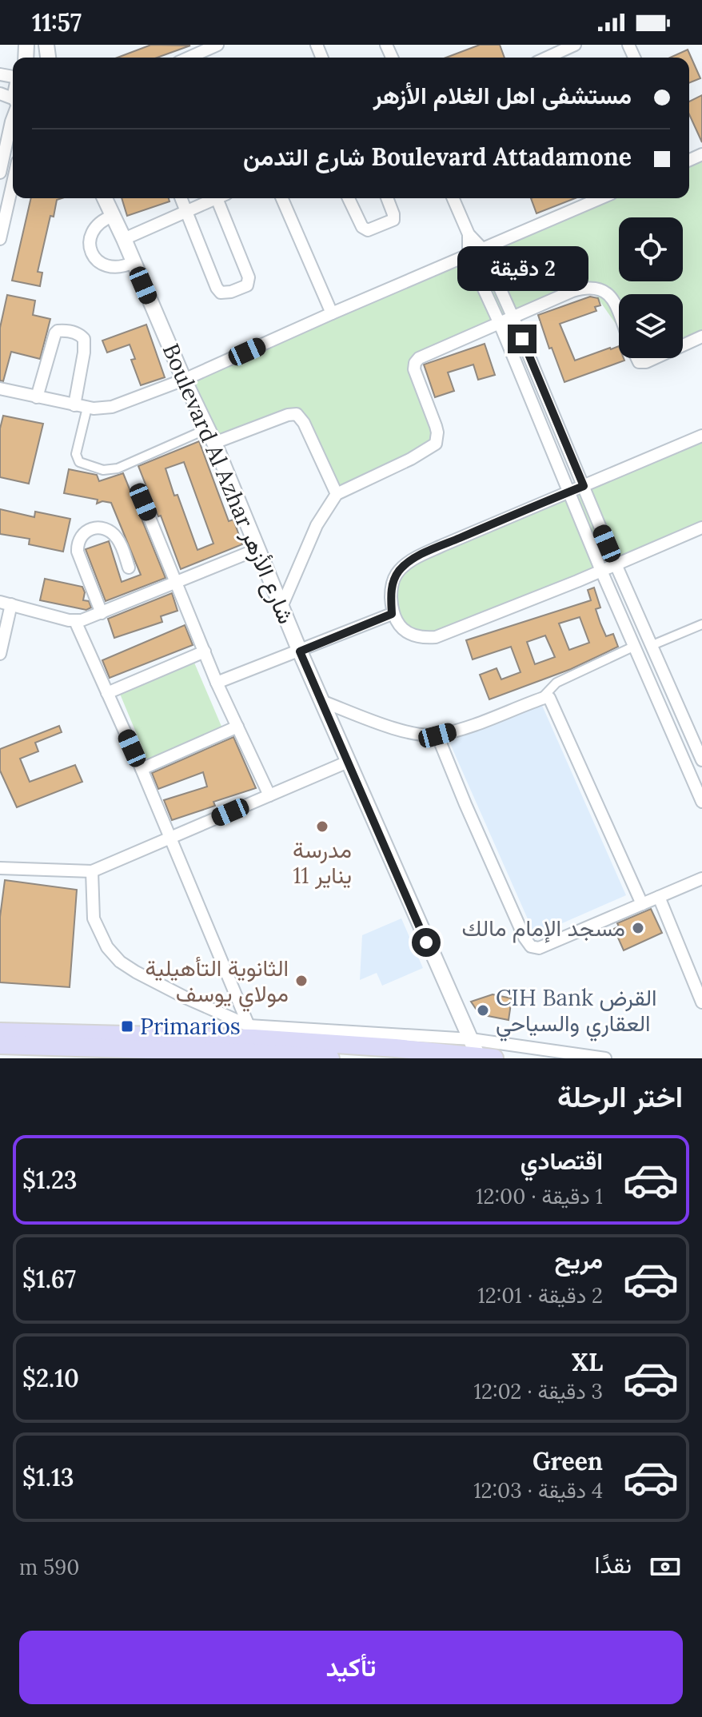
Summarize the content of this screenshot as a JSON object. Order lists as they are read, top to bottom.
{
  "streets": {
    "main road": ["Boulevard Al Azhar شارع الأزهر"]
  },
  "places": {
    "other": [
      "مدرسة 11 يناير",
      "مسجد الإمام مالك",
      "الثانوية التأهيلية مولاي يوسف",
      "CIH Bank القرض العقاري والسياحي"
    ],
    "transit": ["Primarios"]
  },
  "page": {
    "status": "11:57",
    "banner": ["مستشفى اهل الغلام الأزهر", "Boulevard Attadamone شارع التدمن"],
    "bubble": "2 دقيقة",
    "heading": "اختر الرحلة",
    "list": [
      {
        "name": "اقتصادي",
        "note": "1 دقيقة · 12:00",
        "value": "$1.23"
      },
      {
        "name": "مريح",
        "note": "2 دقيقة · 12:01",
        "value": "$1.67"
      },
      {
        "name": "XL",
        "note": "3 دقيقة · 12:02",
        "value": "$2.10"
      },
      {
        "name": "Green",
        "note": "4 دقيقة · 12:03",
        "value": "$1.13"
      }
    ],
    "pay": ["نقدًا", "590 m"],
    "buttons": "تأكيد"
  }
}
